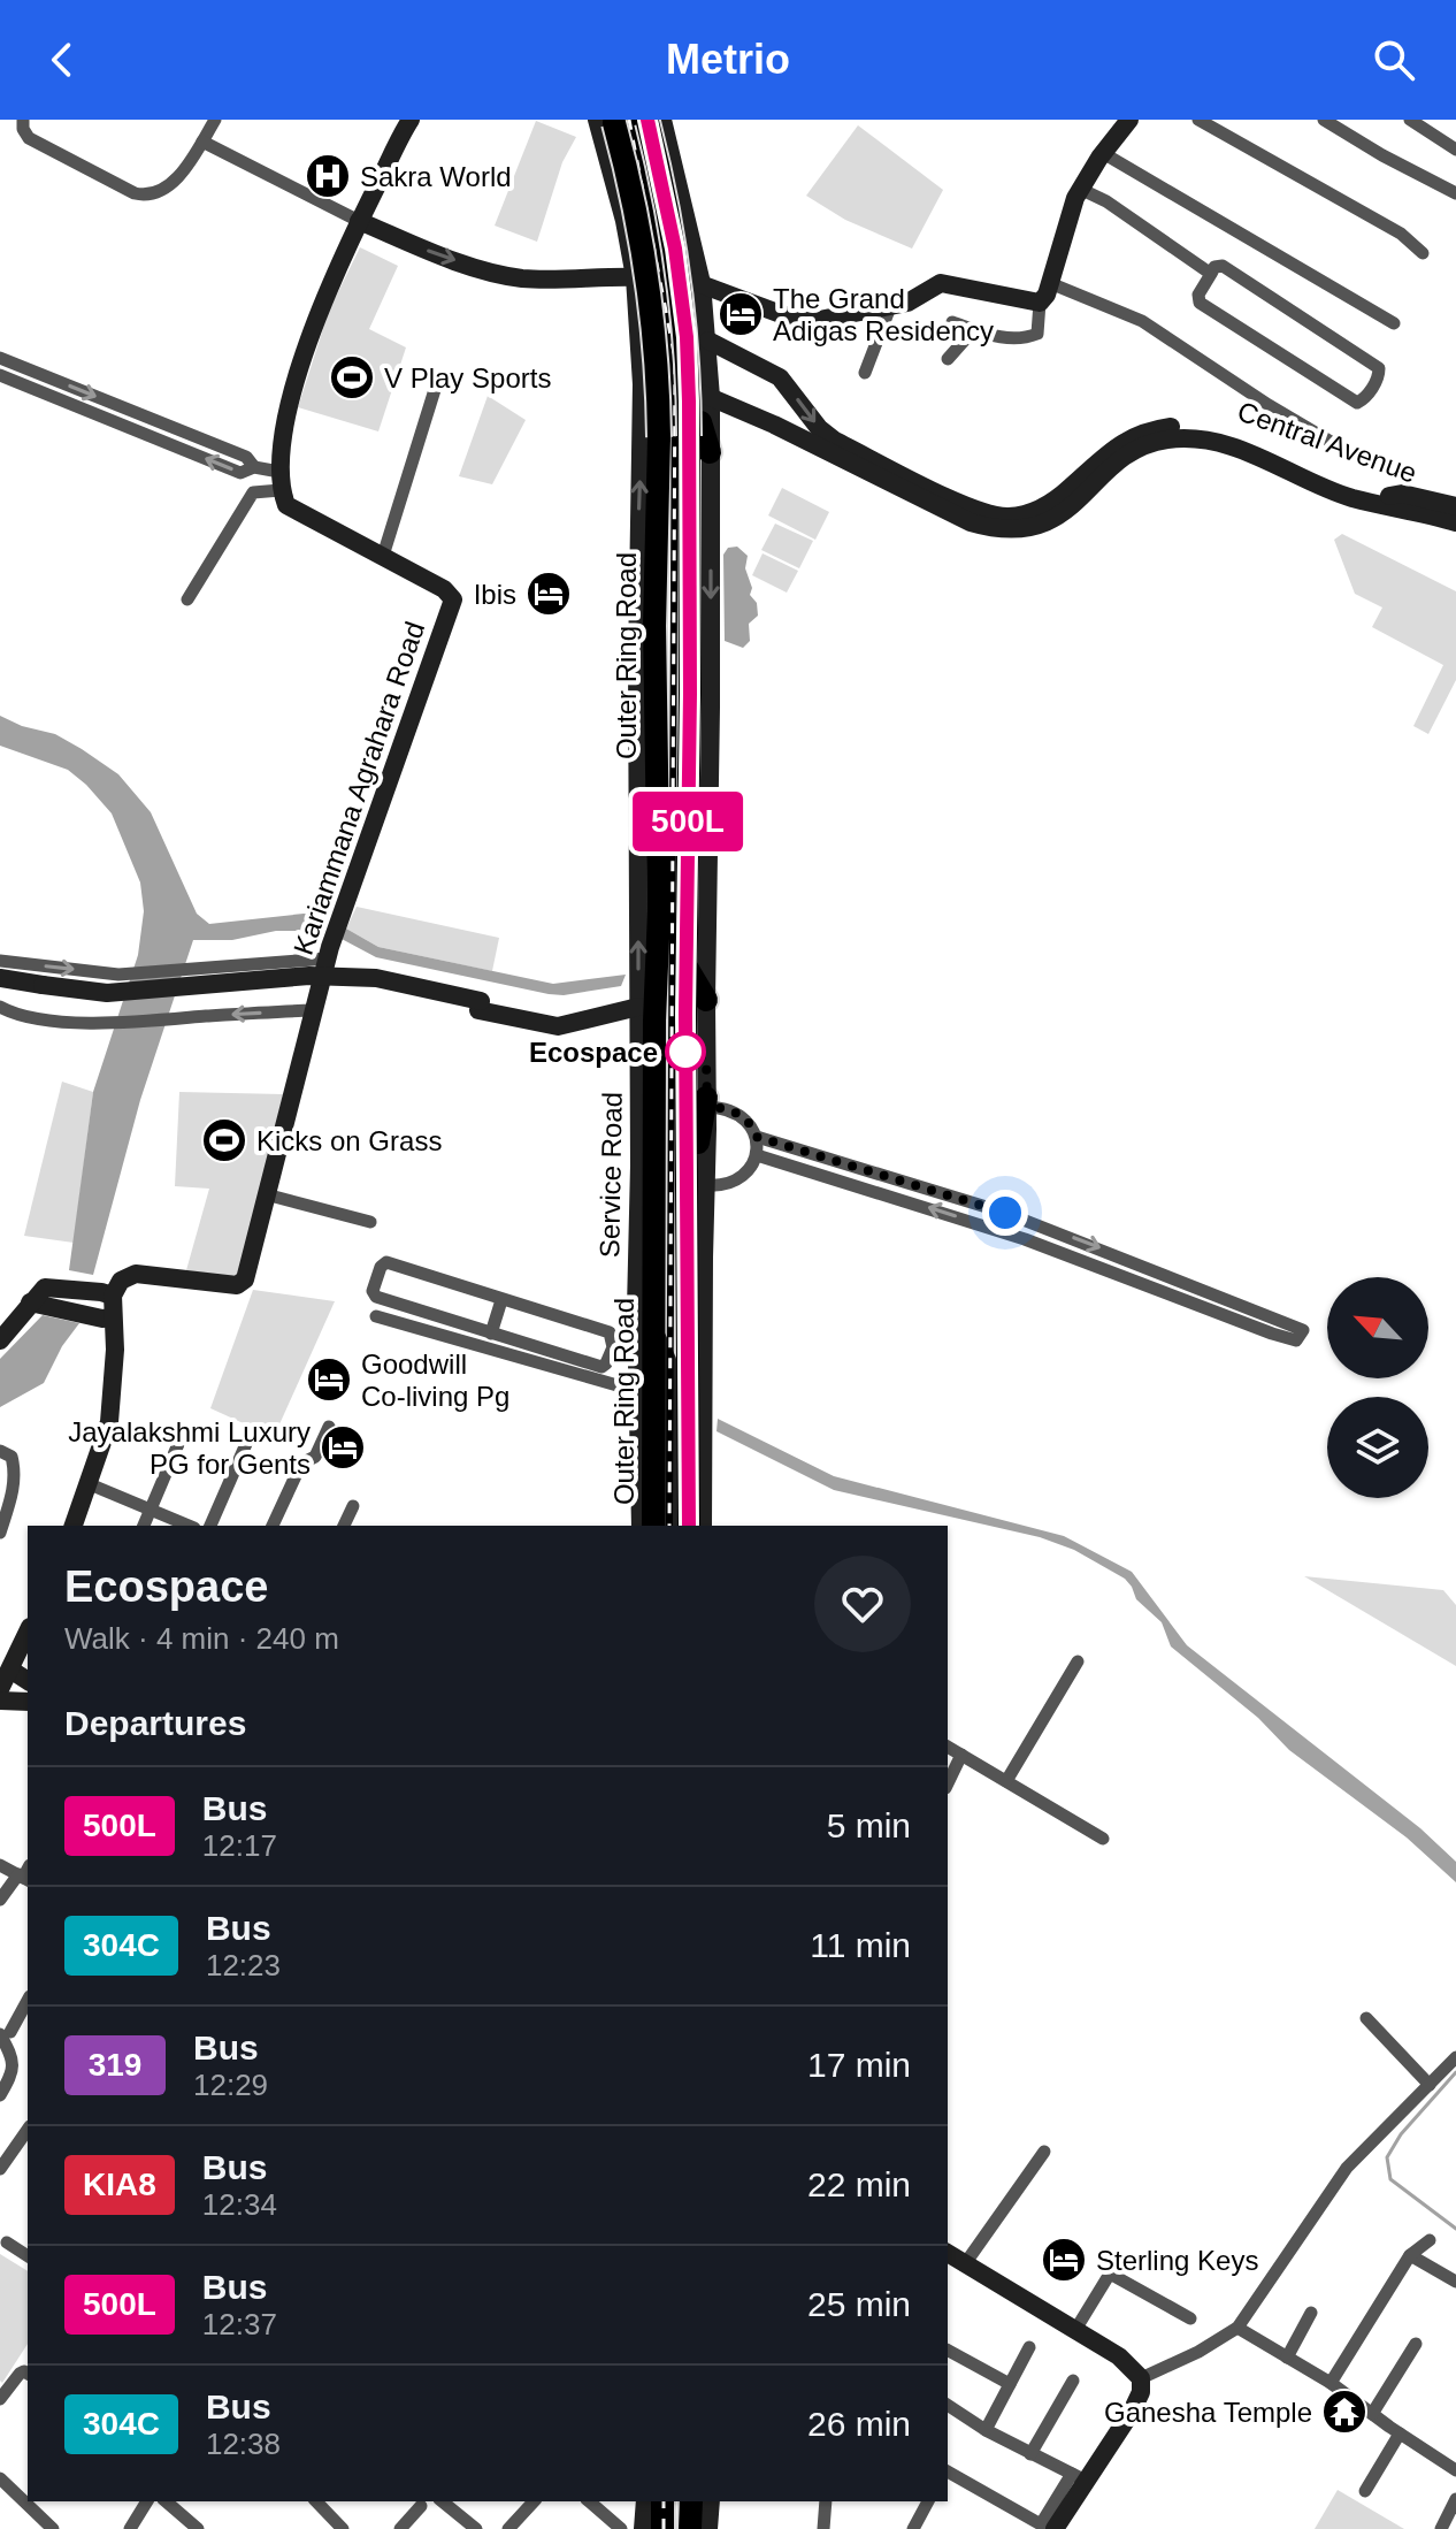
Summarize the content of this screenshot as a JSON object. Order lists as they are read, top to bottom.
{
  "streets": {
    "highway": ["Outer Ring Road"],
    "street": ["Central Avenue", "Kariammana Agrahara Road", "Service Road"]
  },
  "crossings": [
    ["Outer Ring Road", "Service Road"]
  ],
  "places": {
    "hospital": ["Sakra World"],
    "hotel": [
      "The Grand Adigas Residency",
      "Ibis",
      "Goodwill Co-living Pg",
      "Jayalakshmi Luxury PG for Gents",
      "Sterling Keys"
    ],
    "sports": ["V Play Sports", "Kicks on Grass"],
    "other": ["Ecospace"],
    "temple": ["Ganesha Temple"]
  },
  "lines": ["bus line 500L"],
  "north": "top left",
  "page": {
    "header": "Metrio",
    "on_map": "500L",
    "heading": [
      ["Ecospace", "Walk · 4 min · 240 m"],
      "Departures"
    ],
    "list": [
      {
        "mark": "500L",
        "name": "Bus",
        "note": "12:17",
        "value": "5 min"
      },
      {
        "mark": "304C",
        "name": "Bus",
        "note": "12:23",
        "value": "11 min"
      },
      {
        "mark": "319",
        "name": "Bus",
        "note": "12:29",
        "value": "17 min"
      },
      {
        "mark": "KIA8",
        "name": "Bus",
        "note": "12:34",
        "value": "22 min"
      },
      {
        "mark": "500L",
        "name": "Bus",
        "note": "12:37",
        "value": "25 min"
      },
      {
        "mark": "304C",
        "name": "Bus",
        "note": "12:38",
        "value": "26 min"
      }
    ]
  }
}
